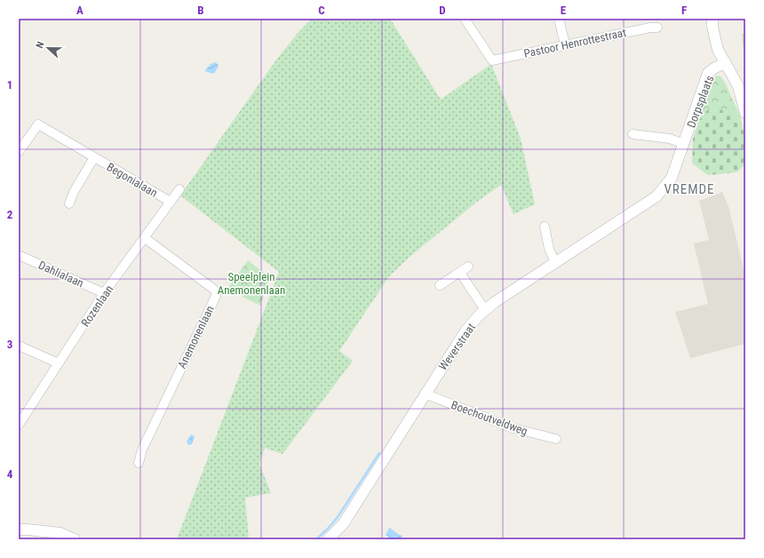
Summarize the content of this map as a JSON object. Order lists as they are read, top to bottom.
{
  "streets": {
    "street": [
      "Pastoor Henrottestraat",
      "Dorpsplaats",
      "Begonialaan",
      "Dahlialaan",
      "Rozenlaan",
      "Anemonenlaan",
      "Weverstraat",
      "Boechoutveldweg"
    ]
  },
  "crossings": [
    ["Dorpsplaats", "Weverstraat"],
    ["Begonialaan", "Rozenlaan"],
    ["Dahlialaan", "Rozenlaan"],
    ["Rozenlaan", "Anemonenlaan"],
    ["Weverstraat", "Boechoutveldweg"]
  ],
  "districts": ["VREMDE"],
  "parks": ["Speelplein Anemonenlaan"],
  "north": "left",
  "grid": {
    "columns": [
      "A",
      "B",
      "C",
      "D",
      "E",
      "F"
    ],
    "rows": [
      "1",
      "2",
      "3",
      "4"
    ]
  }
}
